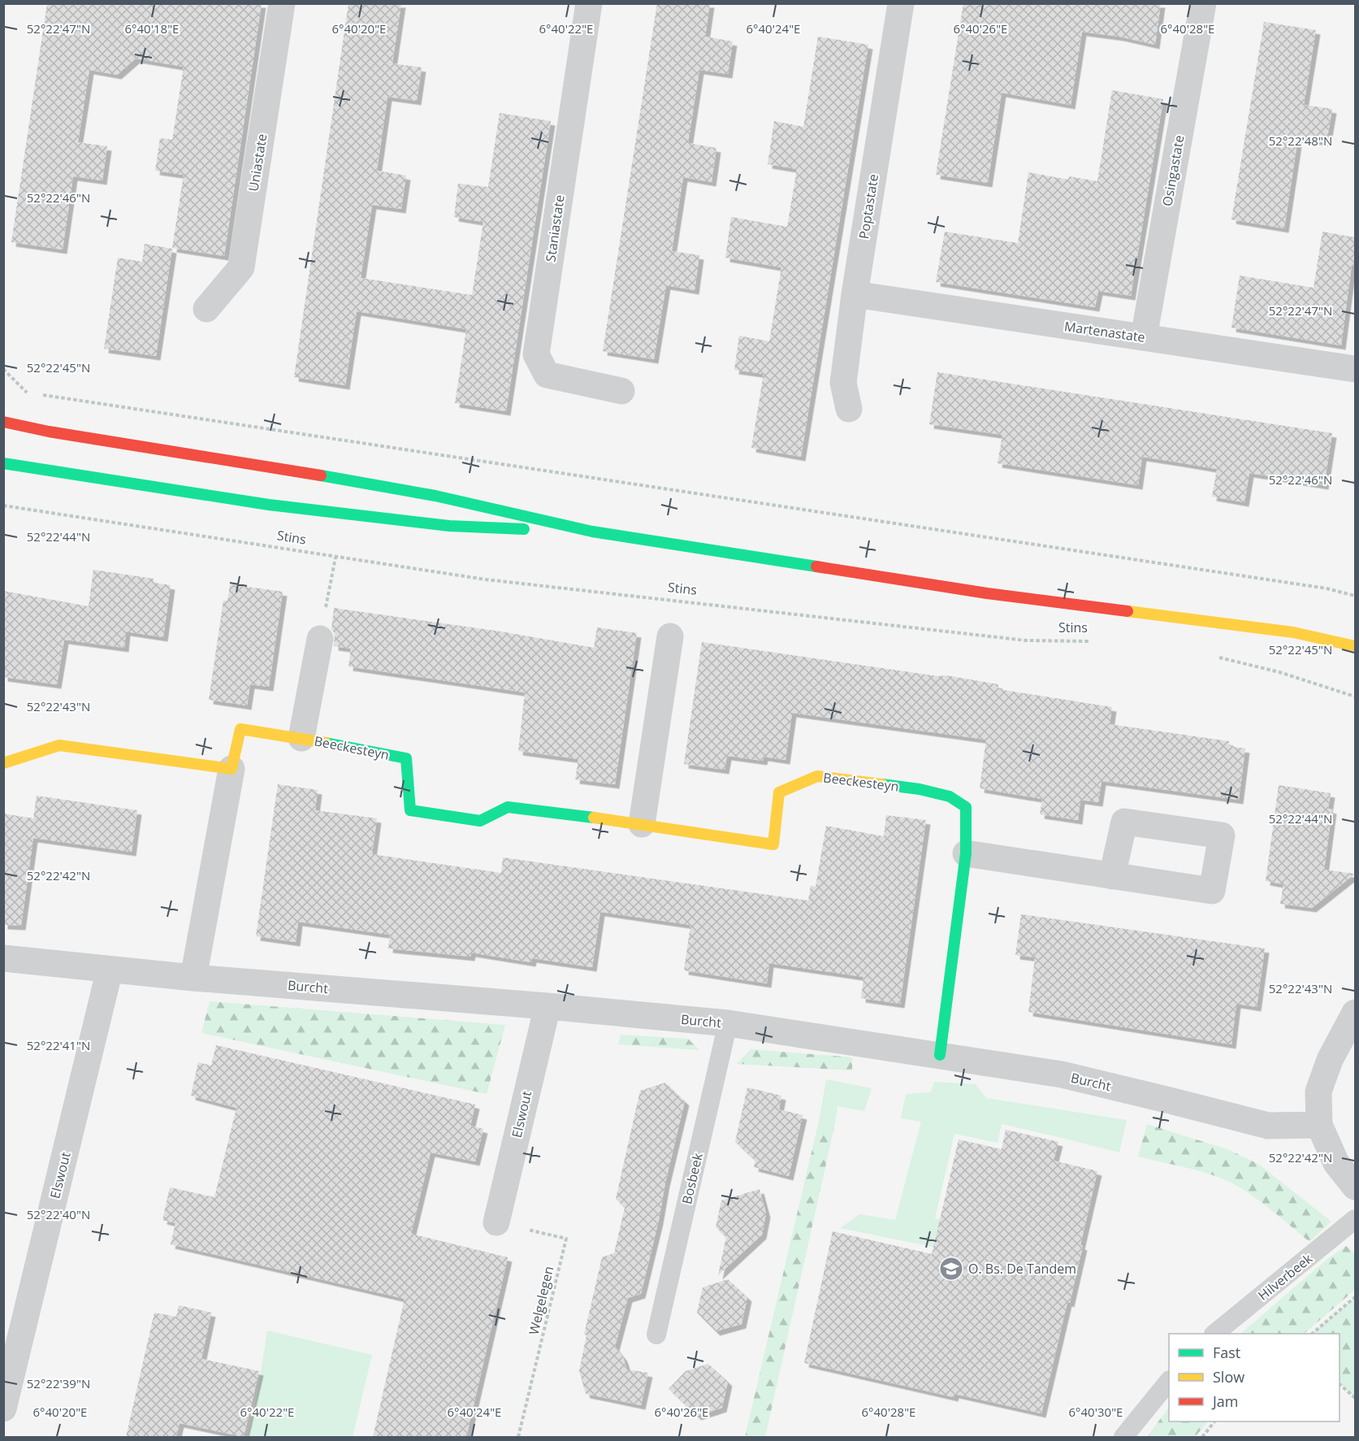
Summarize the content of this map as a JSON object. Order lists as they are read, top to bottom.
{
  "streets": {
    "street": [
      "Uniastate",
      "Osingastate",
      "Poptastate",
      "Staniastate",
      "Martenastate",
      "Stins",
      "Beeckesteyn",
      "Burcht",
      "Elswout"
    ],
    "lane": ["Bosbeek", "Hilverbeek"],
    "path": ["Welgelegen"]
  },
  "crossings": [
    ["Osingastate", "Martenastate"],
    ["Poptastate", "Martenastate"],
    ["Beeckesteyn", "Burcht"],
    ["Burcht", "Elswout"],
    ["Burcht", "Bosbeek"],
    ["Elswout", "Welgelegen"]
  ],
  "places": {
    "school or university": ["O. Bs. De Tandem"]
  },
  "legend": ["Fast", "Slow", "Jam"],
  "coordinates": [
    "6°40'18\"E",
    "6°40'20\"E",
    "6°40'22\"E",
    "6°40'24\"E",
    "6°40'26\"E",
    "6°40'28\"E",
    "52°22'47\"N",
    "52°22'48\"N",
    "52°22'46\"N",
    "52°22'45\"N",
    "52°22'44\"N",
    "52°22'43\"N",
    "52°22'42\"N",
    "52°22'41\"N",
    "52°22'40\"N",
    "52°22'39\"N",
    "6°40'30\"E"
  ]
}
